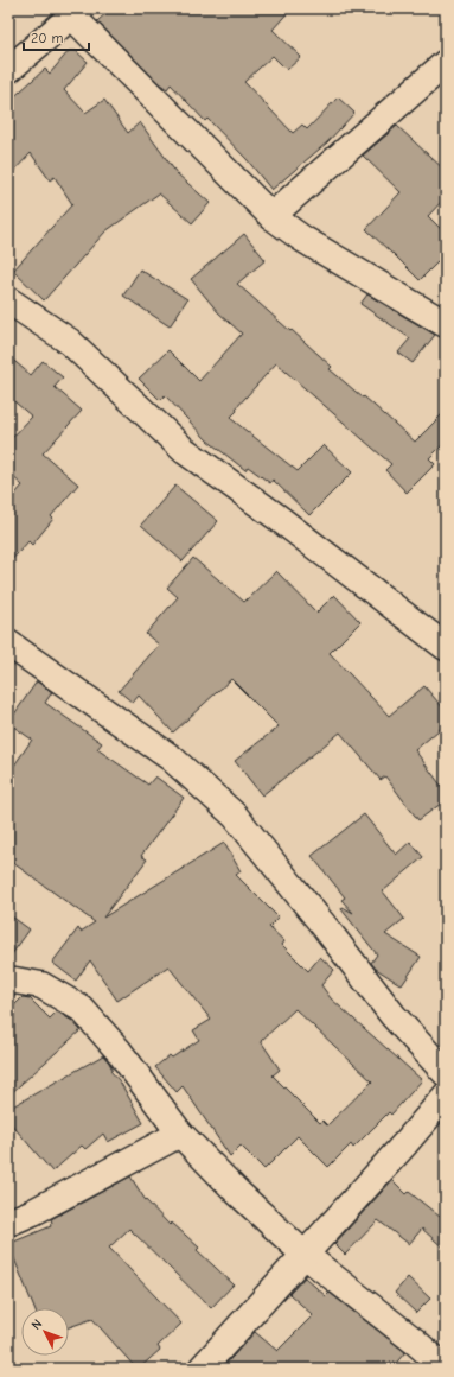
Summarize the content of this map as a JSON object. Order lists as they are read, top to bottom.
{
  "scale_bar": "20 m",
  "north": "top left"
}
